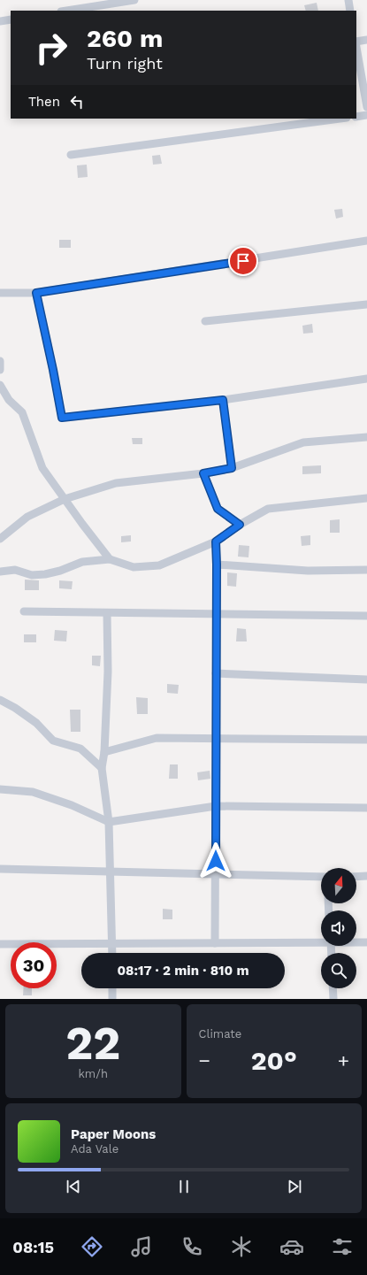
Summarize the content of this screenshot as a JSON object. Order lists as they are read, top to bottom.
{
  "north": "top",
  "page": {
    "turn": ["260 m", "Turn right"],
    "then": "Then",
    "limit": "30",
    "trip": "08:17 · 2 min · 810 m",
    "tile": [
      ["22", "km/h"],
      "Climate"
    ],
    "heat": ["−", "20°", "+"],
    "song": ["Paper Moons", "Ada Vale"],
    "tabs": "08:15"
  }
}
